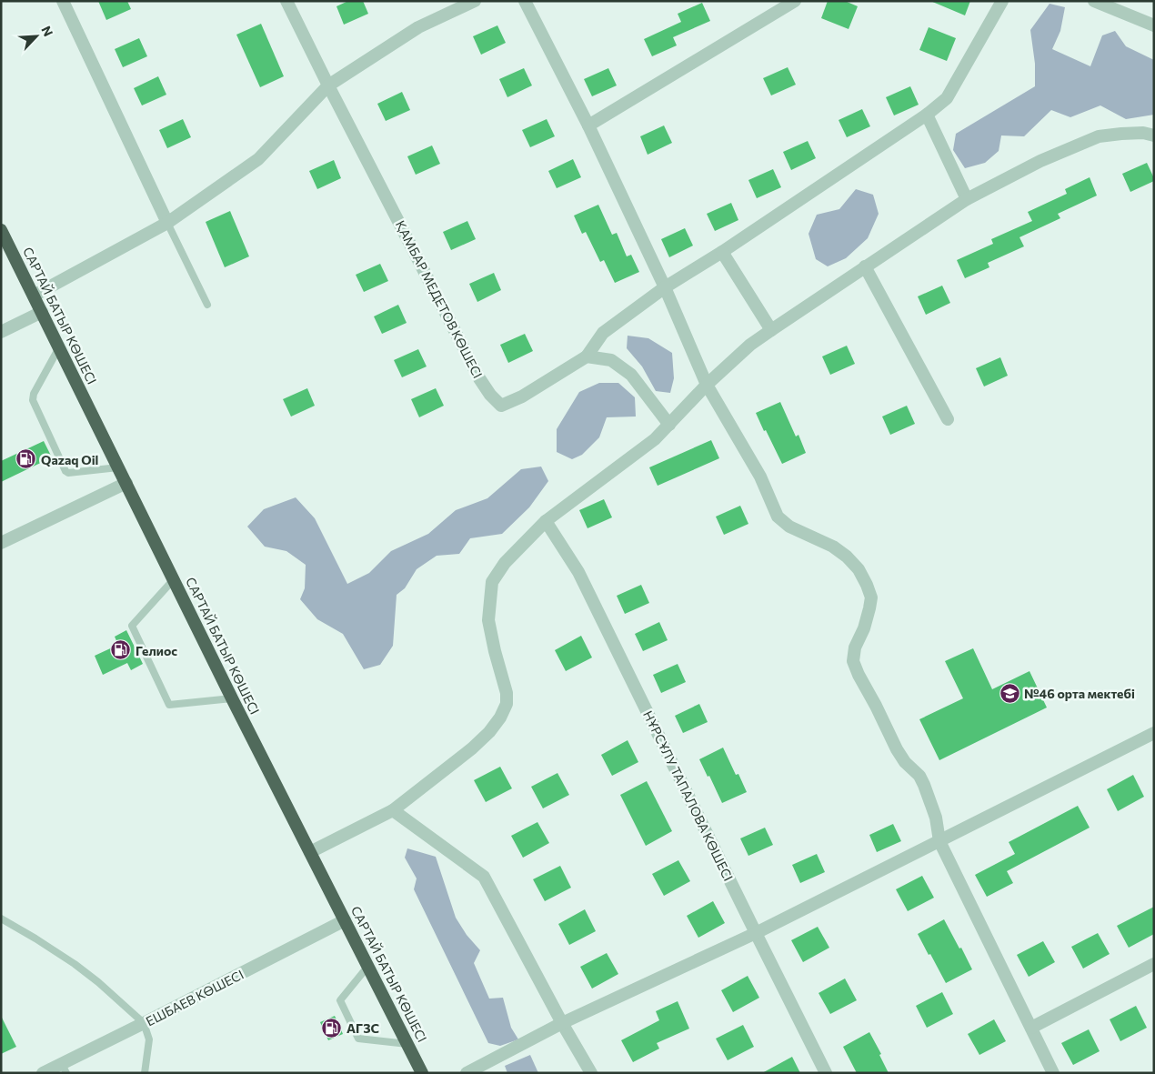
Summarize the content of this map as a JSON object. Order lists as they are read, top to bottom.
{
  "streets": {
    "highway": ["САРТАЙ БАТЫР КӨШЕСІ"],
    "street": ["ҚАМБАР МЕДЕТОВ КӨШЕСІ", "НҰРСҰЛУ ТАПАЛОВА КӨШЕСІ", "ЕШБАЕВ КӨШЕСІ"]
  },
  "crossings": [
    ["САРТАЙ БАТЫР КӨШЕСІ", "ЕШБАЕВ КӨШЕСІ"]
  ],
  "places": {
    "fuel station": ["Qazaq Oil", "Гелиос", "АГЗС"],
    "school or university": ["№46 орта мектебі"]
  },
  "north": "top right"
}
